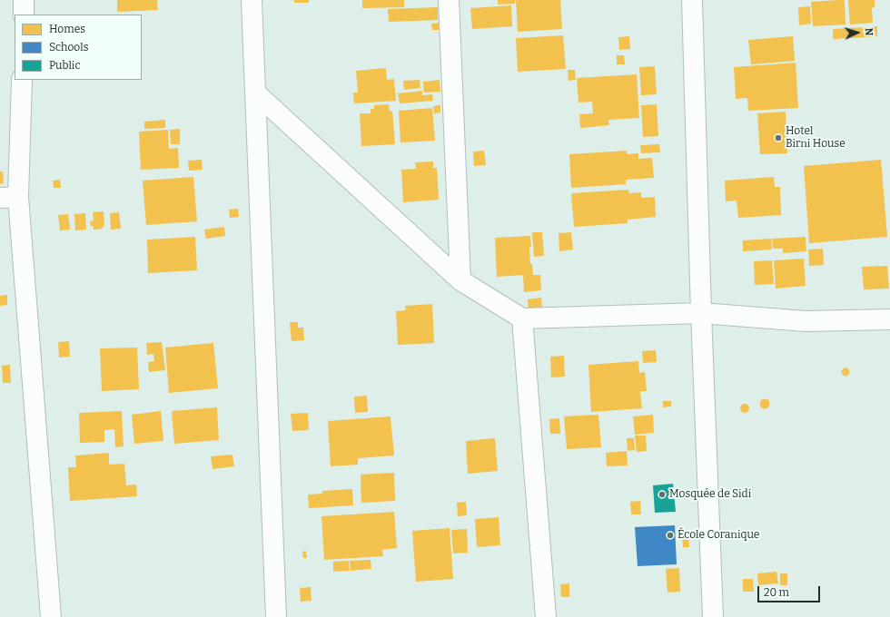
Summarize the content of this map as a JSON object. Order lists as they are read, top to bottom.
{
  "places": ["Hotel Birni House", "Mosquée de Sidi", "École Coranique"],
  "legend": ["Homes", "Schools", "Public"],
  "scale_bar": "20 m",
  "north": "right"
}
